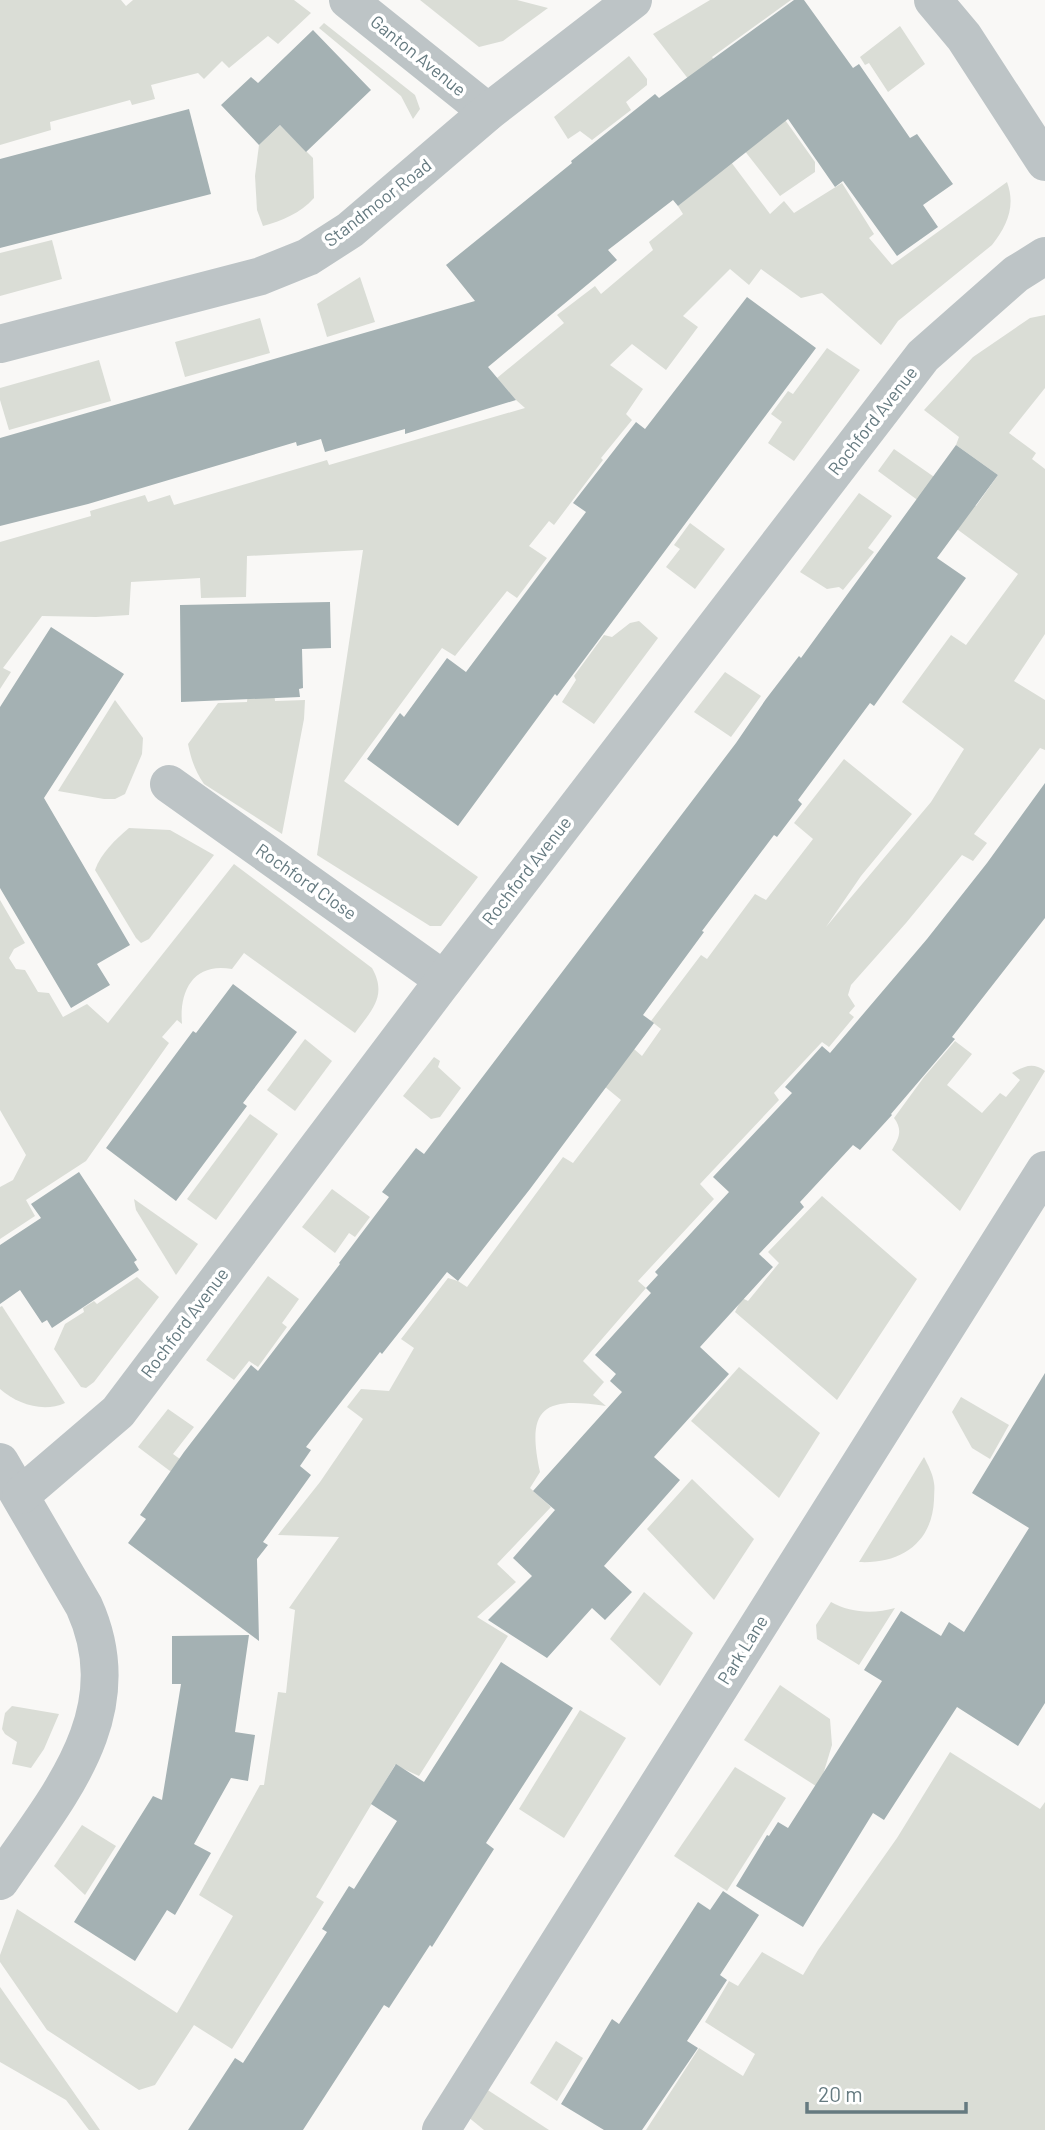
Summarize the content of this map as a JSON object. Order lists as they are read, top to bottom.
{
  "streets": {
    "street": [
      "Ganton Avenue",
      "Standmoor Road",
      "Rochford Avenue",
      "Rochford Close",
      "Park Lane"
    ]
  },
  "crossings": [
    ["Ganton Avenue", "Standmoor Road"],
    ["Rochford Avenue", "Rochford Close"]
  ],
  "scale_bar": "20 m"
}
